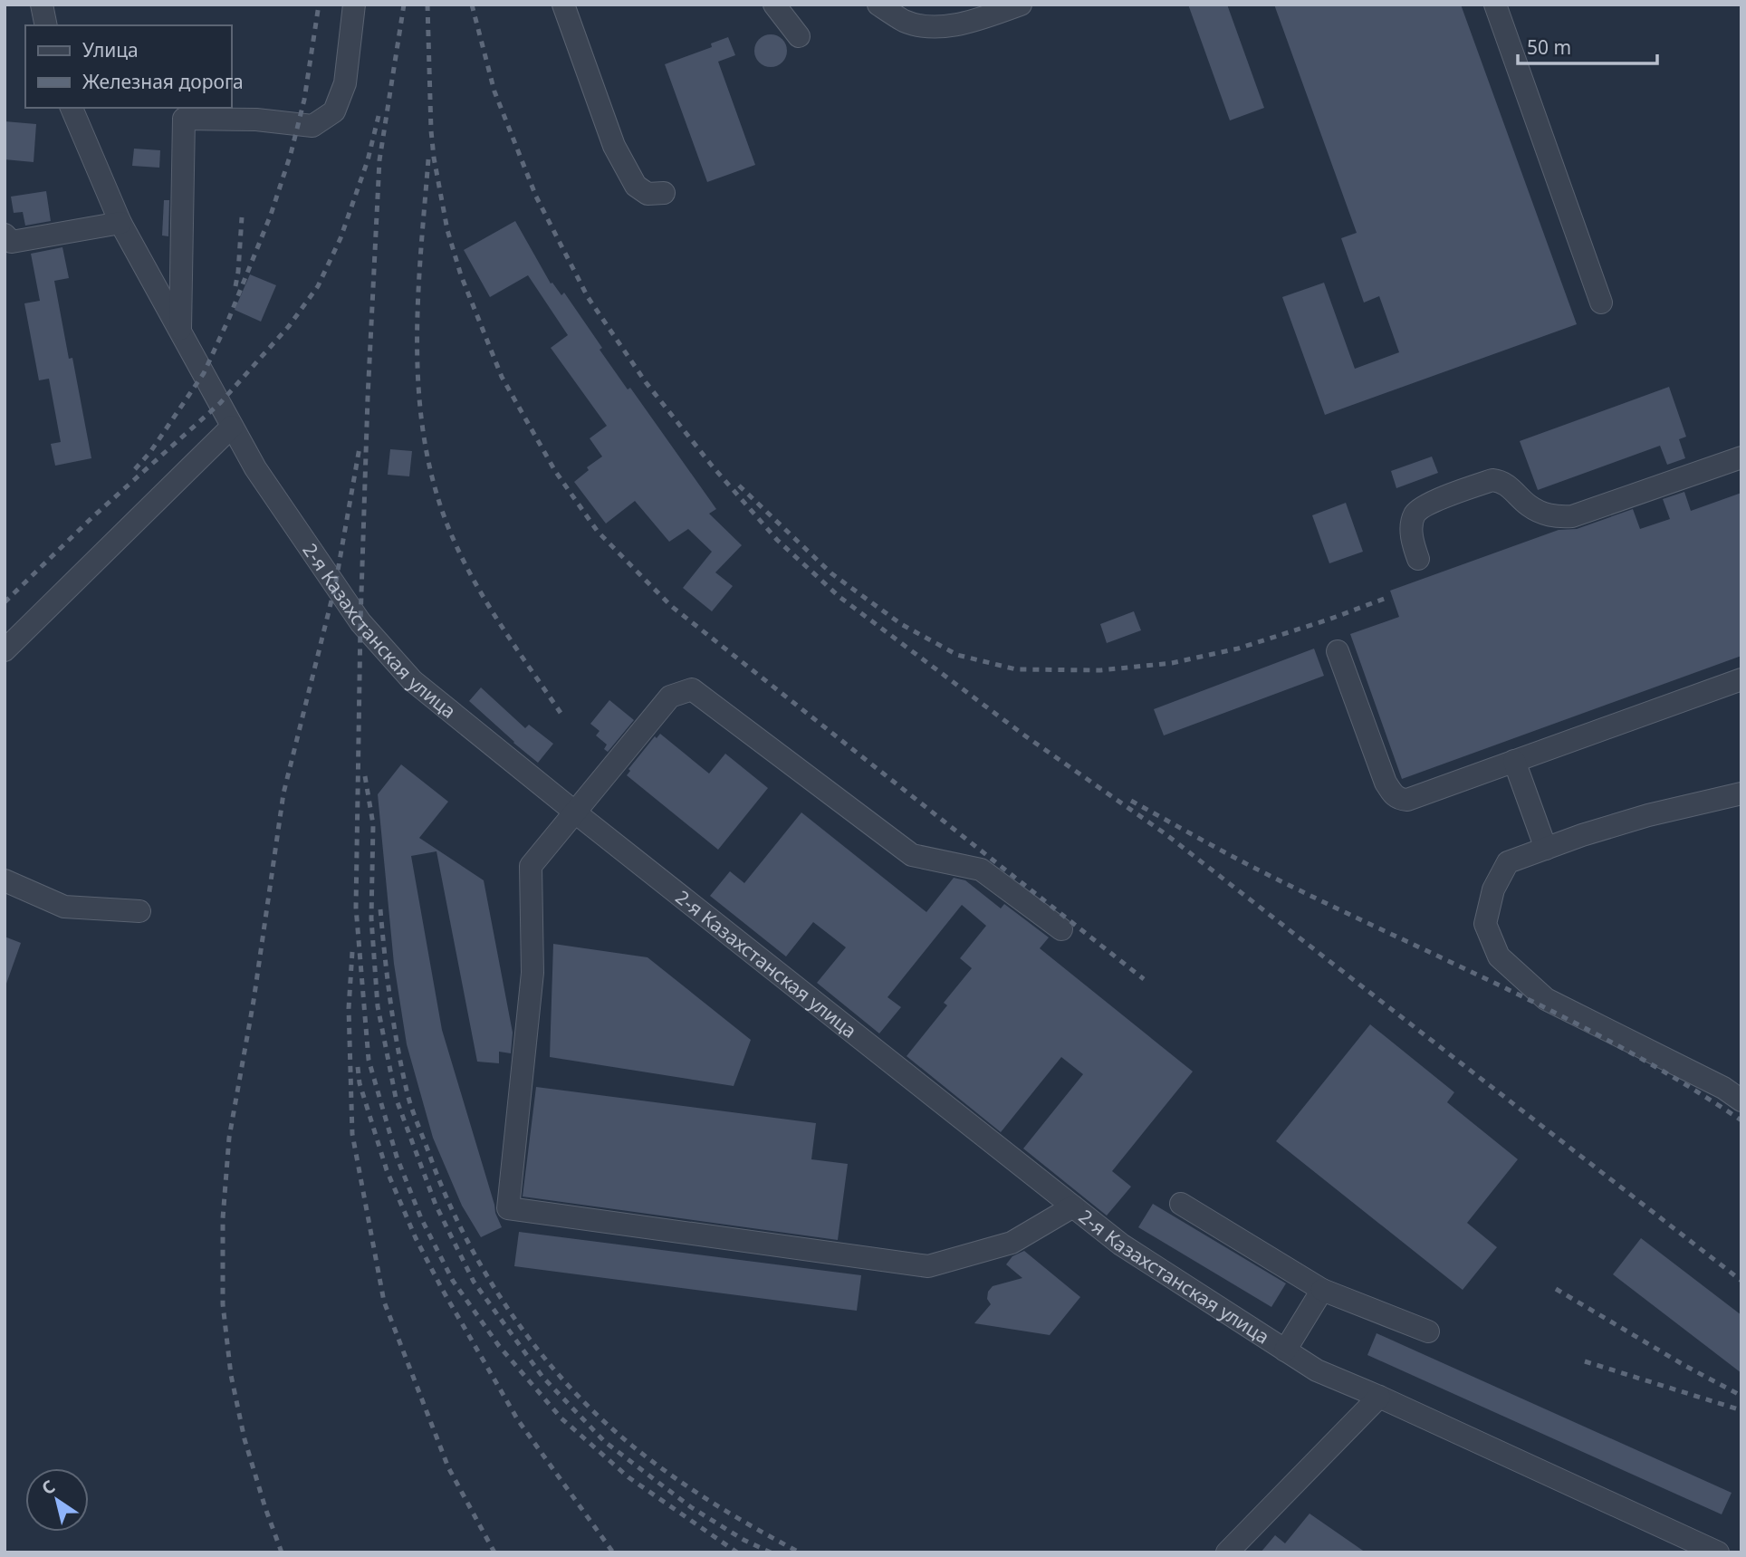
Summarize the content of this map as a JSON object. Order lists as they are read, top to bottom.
{
  "streets": {
    "street": ["2-я Казахстанская улица"]
  },
  "legend": ["Улица", "Железная дорога"],
  "scale_bar": "50 m",
  "north": "top left"
}
